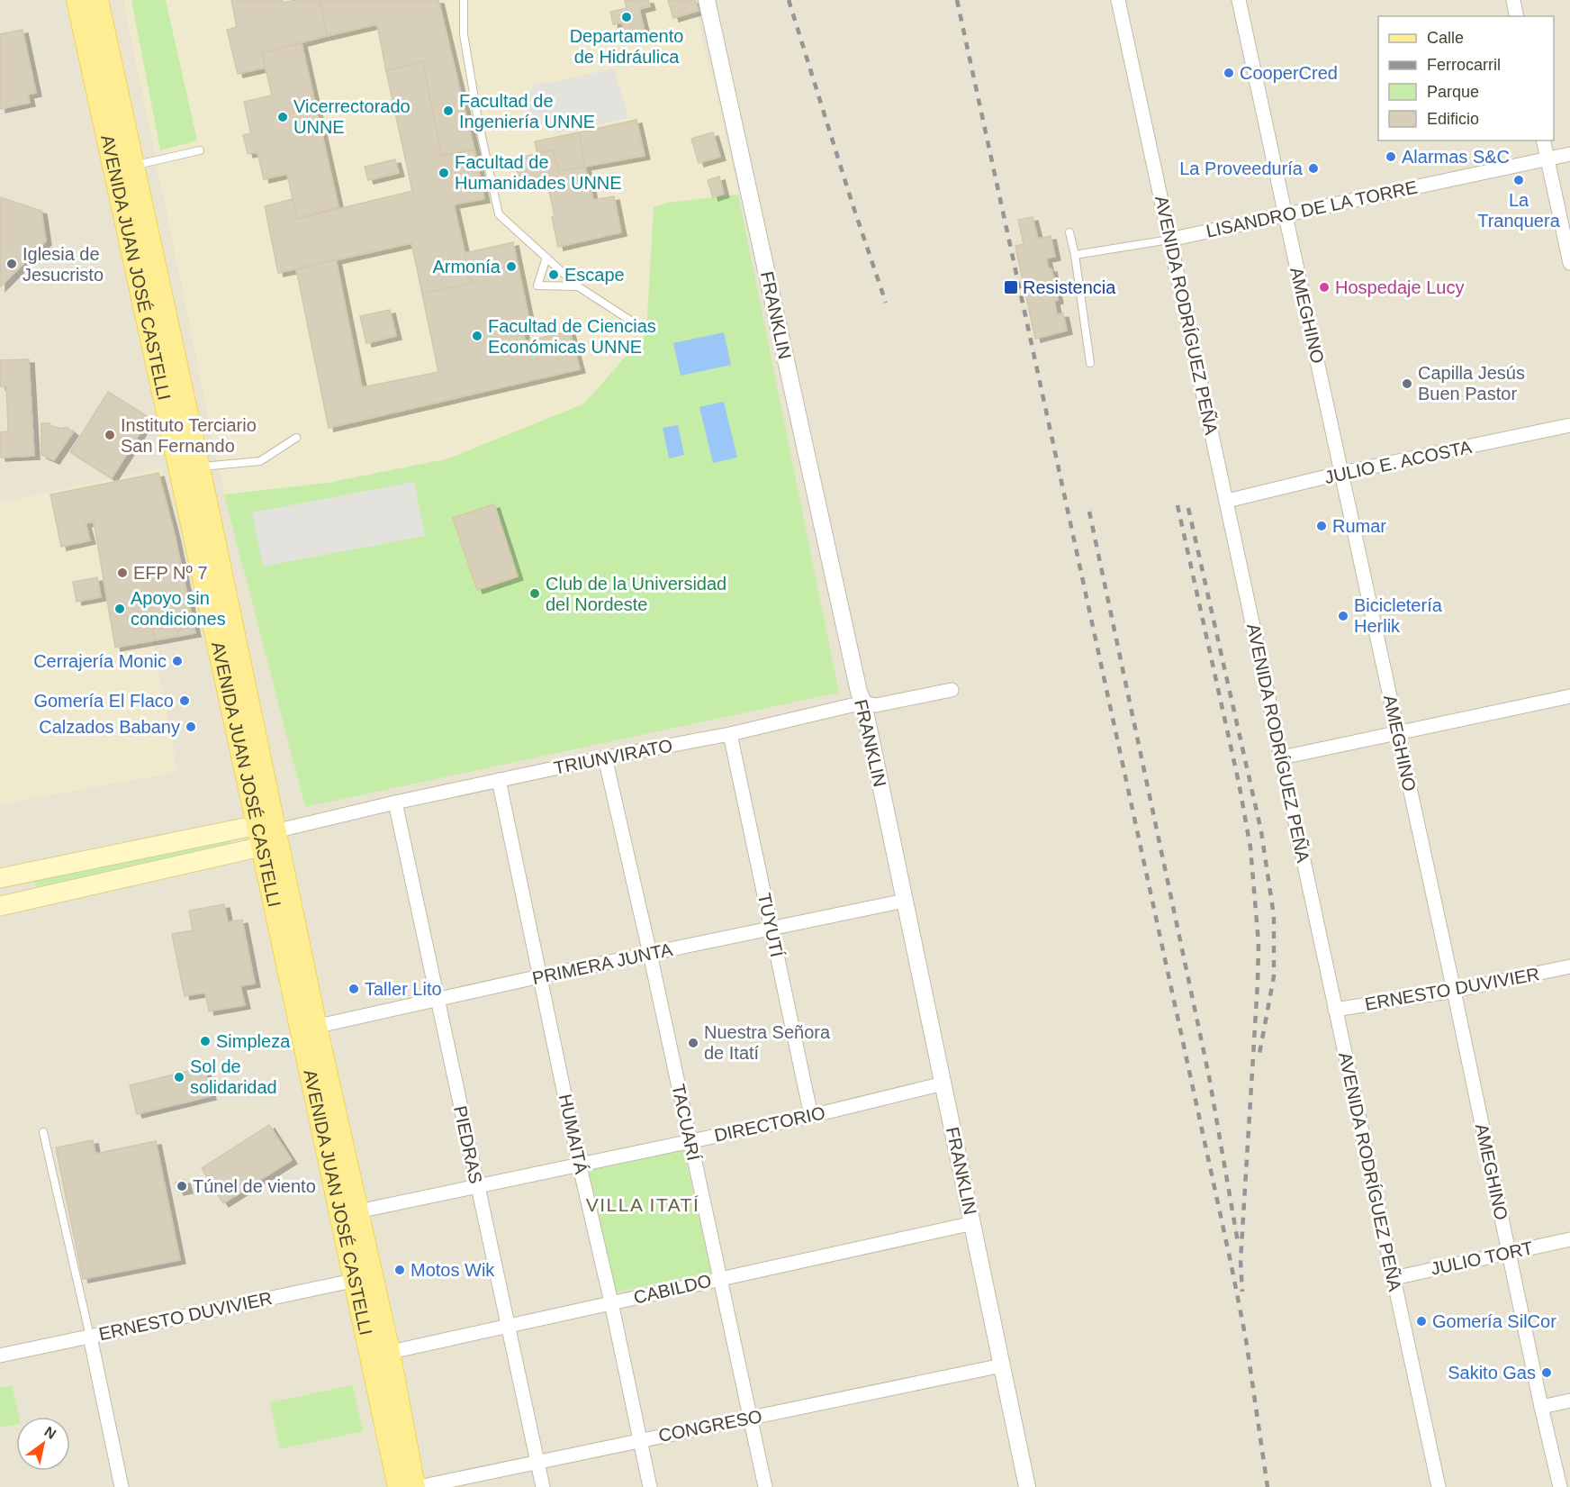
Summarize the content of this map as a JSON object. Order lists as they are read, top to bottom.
{
  "streets": {
    "main road": ["AVENIDA JUAN JOSÉ CASTELLI"],
    "street": [
      "LISANDRO DE LA TORRE",
      "FRANKLIN",
      "AVENIDA RODRÍGUEZ PEÑA",
      "AMEGHINO",
      "JULIO E. ACOSTA",
      "TRIUNVIRATO",
      "TUYUTÍ",
      "PRIMERA JUNTA",
      "ERNESTO DUVIVIER",
      "TACUARÍ",
      "DIRECTORIO",
      "HUMAITÁ",
      "PIEDRAS",
      "JULIO TORT",
      "CABILDO",
      "CONGRESO"
    ]
  },
  "crossings": [
    ["LISANDRO DE LA TORRE", "AVENIDA RODRÍGUEZ PEÑA"],
    ["LISANDRO DE LA TORRE", "AMEGHINO"],
    ["AVENIDA JUAN JOSÉ CASTELLI", "TRIUNVIRATO"],
    ["AVENIDA JUAN JOSÉ CASTELLI", "PRIMERA JUNTA"],
    ["AVENIDA JUAN JOSÉ CASTELLI", "ERNESTO DUVIVIER"],
    ["AVENIDA JUAN JOSÉ CASTELLI", "DIRECTORIO"],
    ["AVENIDA JUAN JOSÉ CASTELLI", "CABILDO"],
    ["FRANKLIN", "TRIUNVIRATO"],
    ["FRANKLIN", "PRIMERA JUNTA"],
    ["FRANKLIN", "DIRECTORIO"],
    ["FRANKLIN", "CABILDO"],
    ["FRANKLIN", "CONGRESO"],
    ["AVENIDA RODRÍGUEZ PEÑA", "JULIO E. ACOSTA"],
    ["AVENIDA RODRÍGUEZ PEÑA", "ERNESTO DUVIVIER"],
    ["AVENIDA RODRÍGUEZ PEÑA", "JULIO TORT"],
    ["AMEGHINO", "JULIO E. ACOSTA"],
    ["AMEGHINO", "ERNESTO DUVIVIER"],
    ["AMEGHINO", "JULIO TORT"],
    ["TRIUNVIRATO", "TUYUTÍ"],
    ["TRIUNVIRATO", "TACUARÍ"],
    ["TRIUNVIRATO", "HUMAITÁ"],
    ["TRIUNVIRATO", "PIEDRAS"],
    ["TUYUTÍ", "PRIMERA JUNTA"],
    ["TUYUTÍ", "DIRECTORIO"],
    ["PRIMERA JUNTA", "TACUARÍ"],
    ["PRIMERA JUNTA", "HUMAITÁ"],
    ["PRIMERA JUNTA", "PIEDRAS"],
    ["TACUARÍ", "DIRECTORIO"],
    ["TACUARÍ", "CABILDO"],
    ["TACUARÍ", "CONGRESO"],
    ["DIRECTORIO", "HUMAITÁ"],
    ["DIRECTORIO", "PIEDRAS"],
    ["HUMAITÁ", "CABILDO"],
    ["HUMAITÁ", "CONGRESO"],
    ["PIEDRAS", "CABILDO"],
    ["PIEDRAS", "CONGRESO"]
  ],
  "districts": ["VILLA ITATÍ"],
  "places": {
    "other": [
      "Departamento de Hidráulica",
      "CooperCred",
      "Facultad de Ingeniería UNNE",
      "Vicerrectorado UNNE",
      "Alarmas S&C",
      "La Proveeduría",
      "Facultad de Humanidades UNNE",
      "La Tranquera",
      "Iglesia de Jesucristo",
      "Armonía",
      "Escape",
      "Hospedaje Lucy",
      "Facultad de Ciencias Económicas UNNE",
      "Capilla Jesús Buen Pastor",
      "Instituto Terciario San Fernando",
      "Rumar",
      "EFP Nº 7",
      "Club de la Universidad del Nordeste",
      "Apoyo sin condiciones",
      "Bicicletería Herlik",
      "Cerrajería Monic",
      "Gomería El Flaco",
      "Calzados Babany",
      "Taller Lito",
      "Simpleza",
      "Nuestra Señora de Itatí",
      "Sol de solidaridad",
      "Túnel de viento",
      "Motos Wik",
      "Gomería SilCor",
      "Sakito Gas"
    ],
    "transit": ["Resistencia"]
  },
  "legend": [
    "Calle",
    "Ferrocarril",
    "Parque",
    "Edificio"
  ],
  "north": "top right"
}
